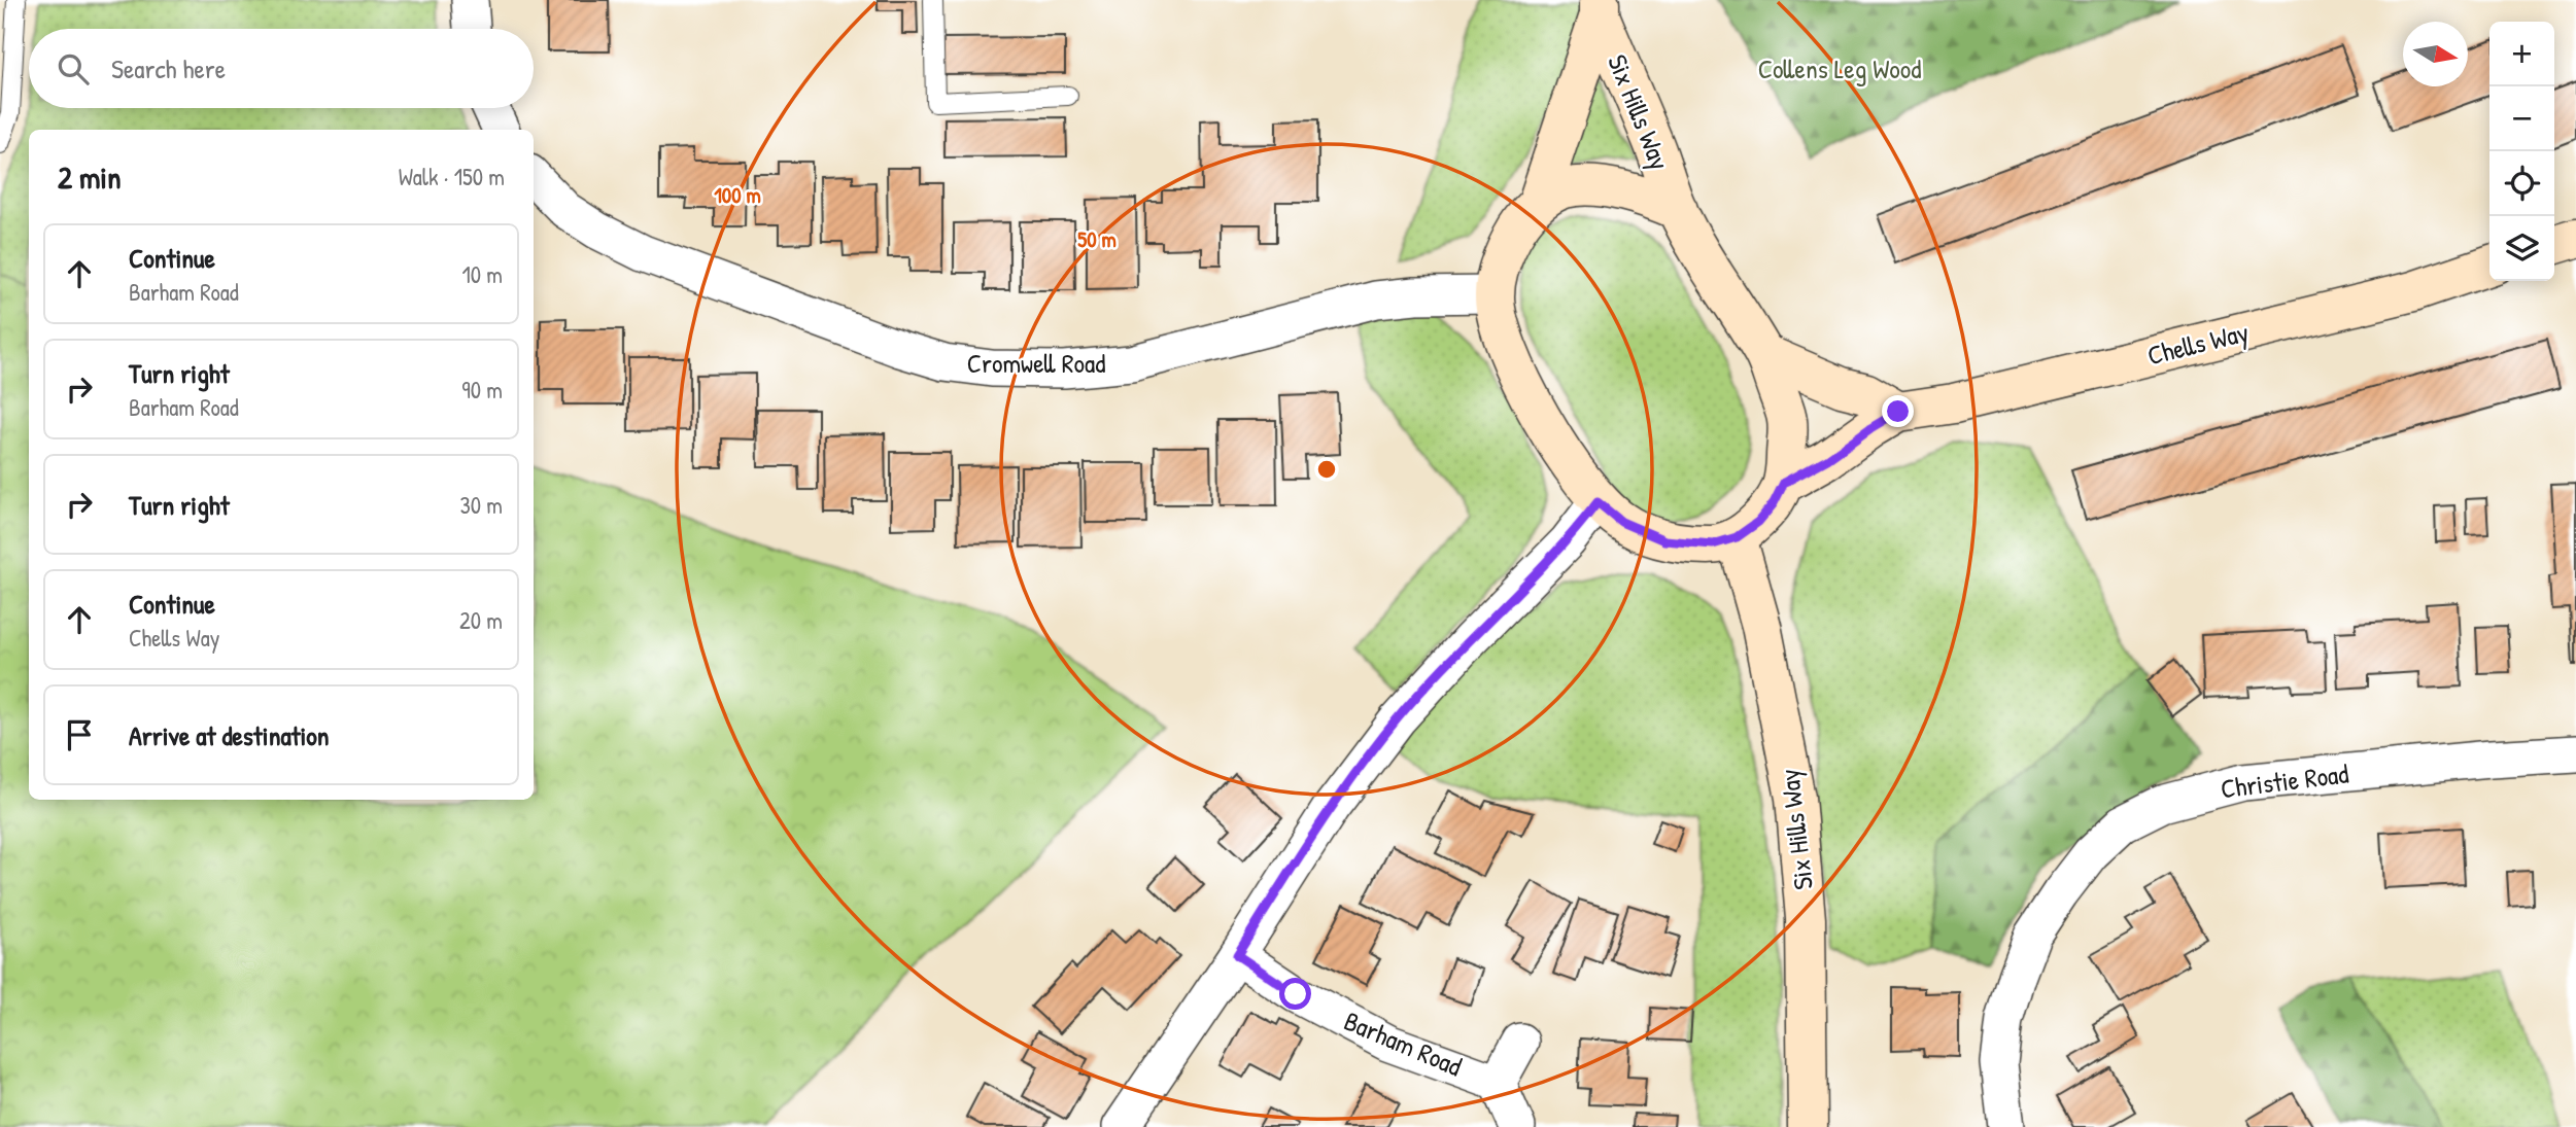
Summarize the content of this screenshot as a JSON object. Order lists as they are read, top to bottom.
{
  "streets": {
    "street": [
      "Six Hills Way",
      "Chells Way",
      "Cromwell Road",
      "Christie Road",
      "Barham Road"
    ]
  },
  "crossings": [
    ["Six Hills Way", "Chells Way"]
  ],
  "parks": ["Collens Leg Wood"],
  "north": "right",
  "page": {
    "map_buttons": ["+", "−"],
    "search": "Search here",
    "heading": ["2 min", "Walk · 150 m"],
    "list": [
      ["Continue", "Barham Road", "10 m"],
      ["Turn right", "Barham Road", "90 m"],
      ["Turn right", "30 m"],
      ["Continue", "Chells Way", "20 m"],
      "Arrive at destination"
    ]
  },
  "rings": ["100 m", "50 m"]
}
